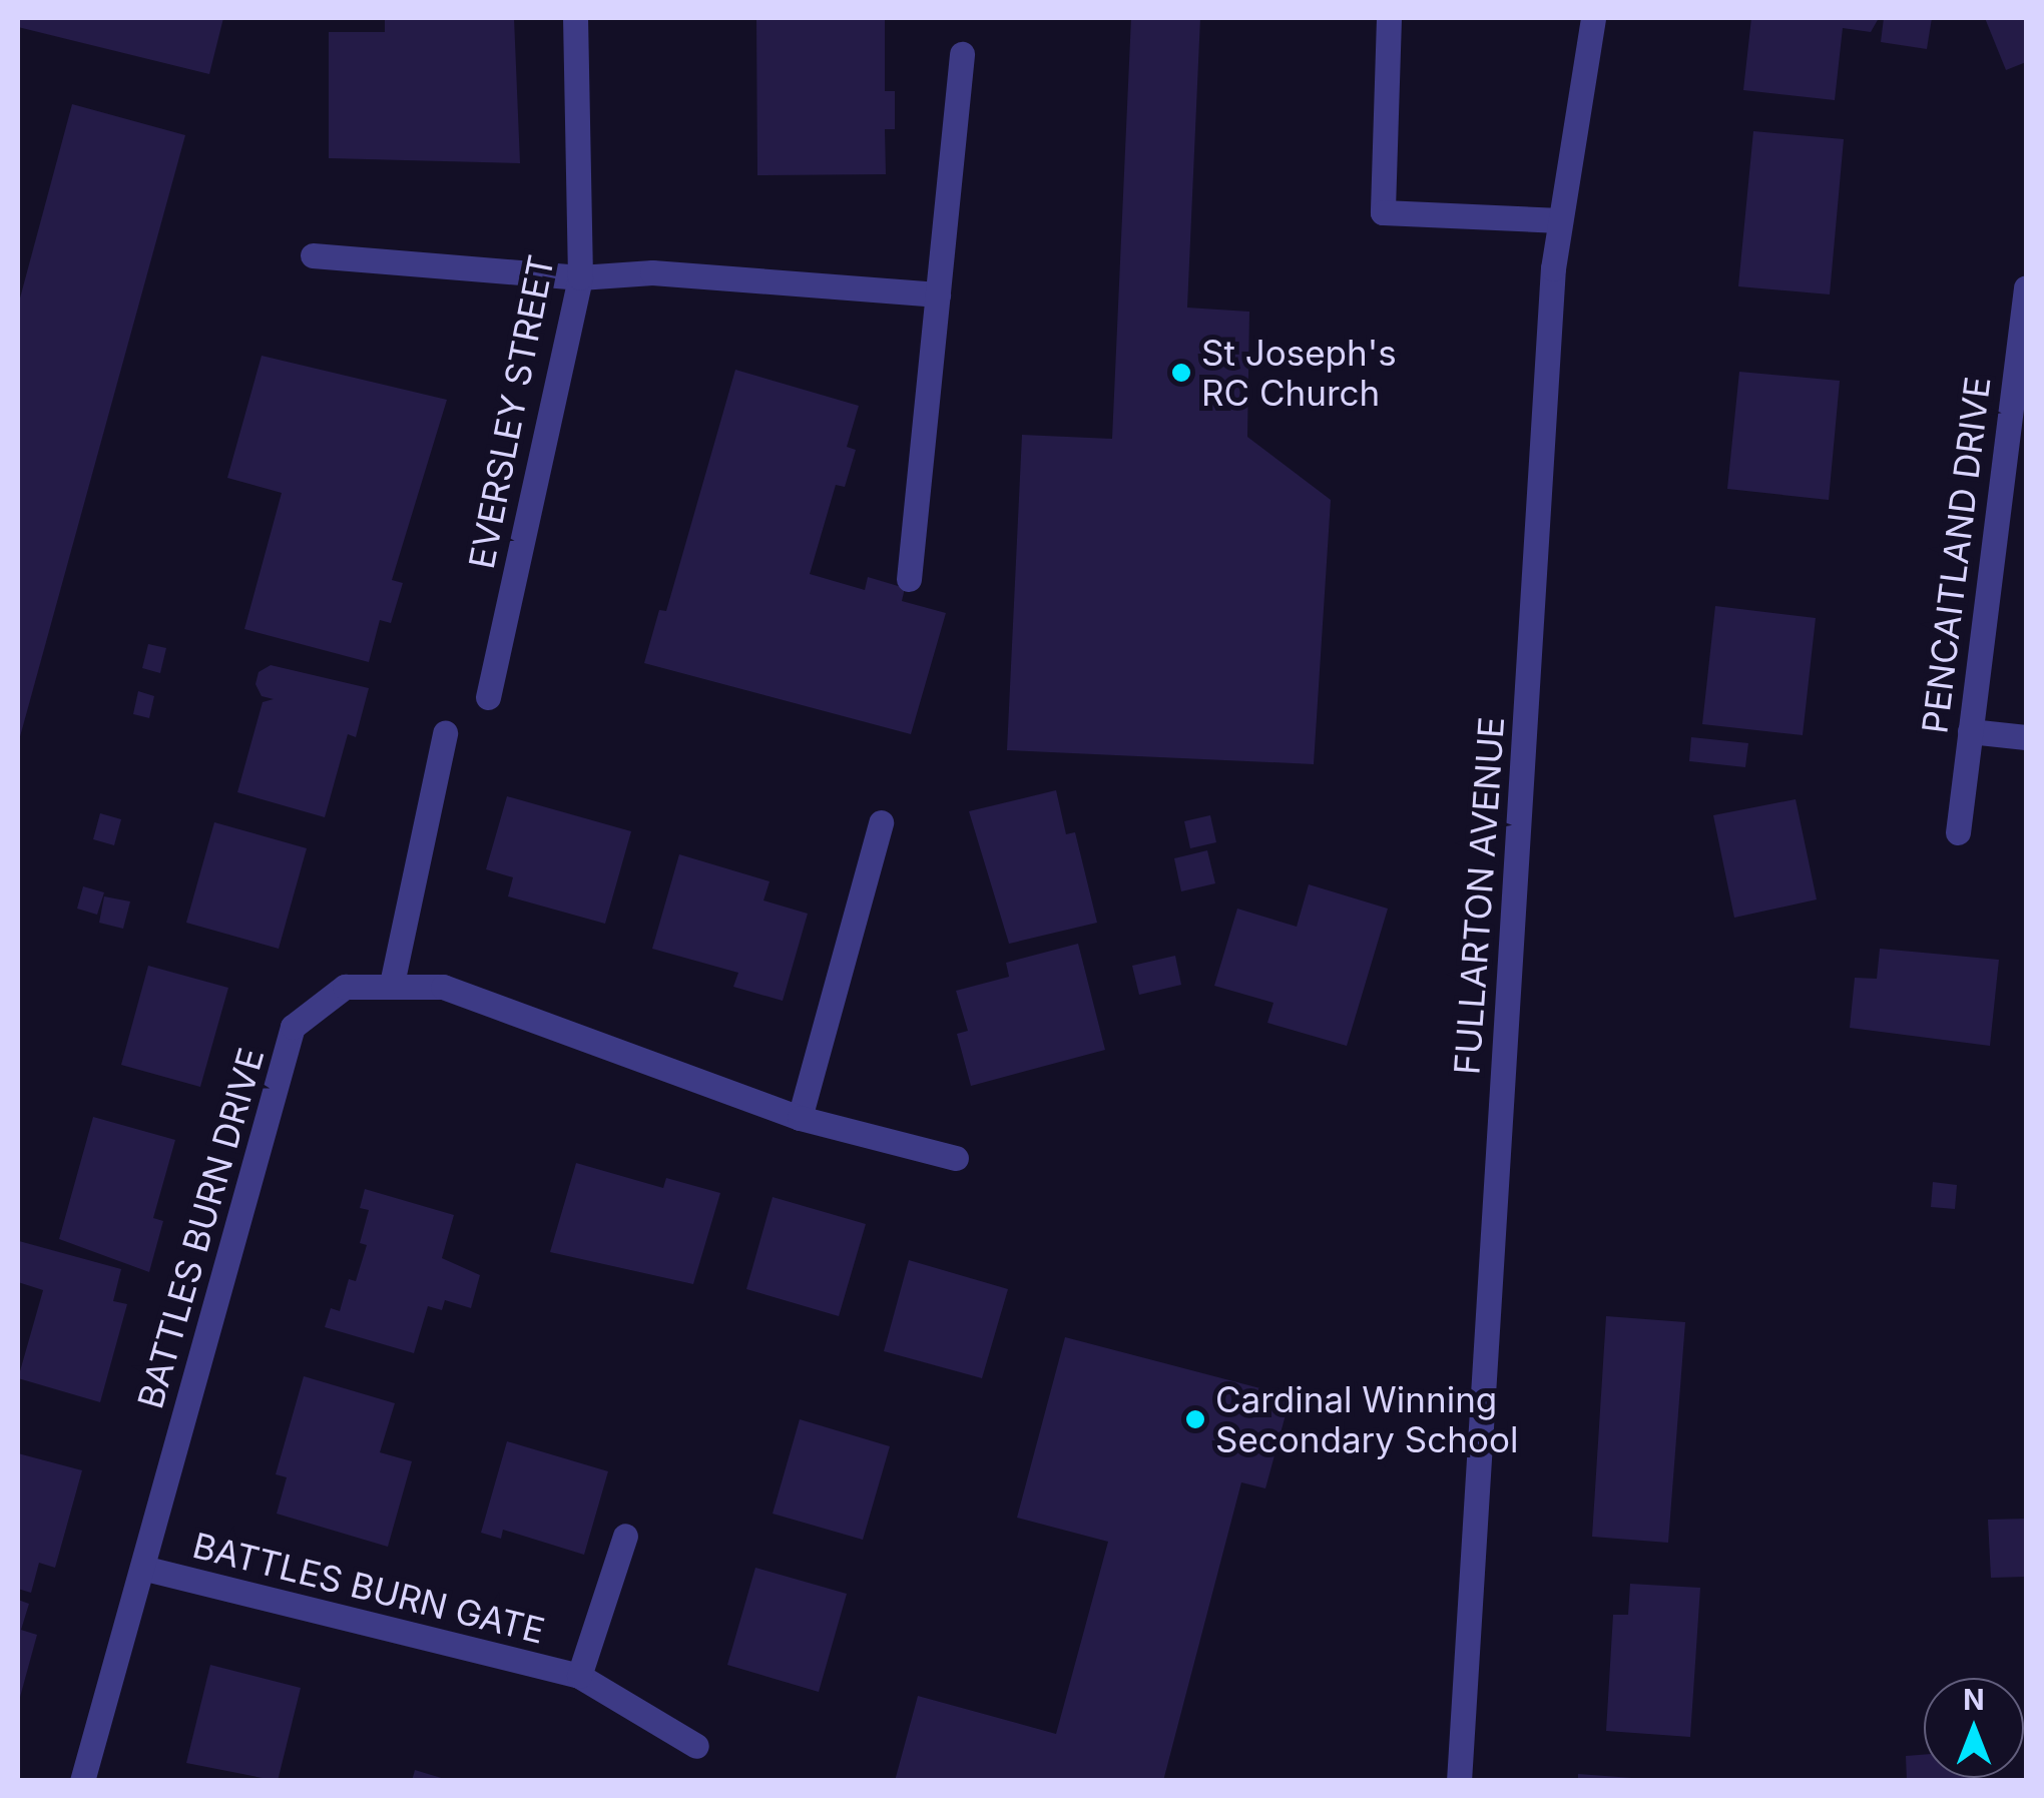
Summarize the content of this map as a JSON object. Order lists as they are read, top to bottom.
{
  "streets": {
    "street": [
      "EVERSLEY STREET",
      "PENCAITLAND DRIVE",
      "FULLARTON AVENUE",
      "BATTLES BURN DRIVE",
      "BATTLES BURN GATE"
    ]
  },
  "crossings": [
    ["BATTLES BURN DRIVE", "BATTLES BURN GATE"]
  ],
  "places": ["St Joseph's RC Church", "Cardinal Winning Secondary School"],
  "north": "top"
}
